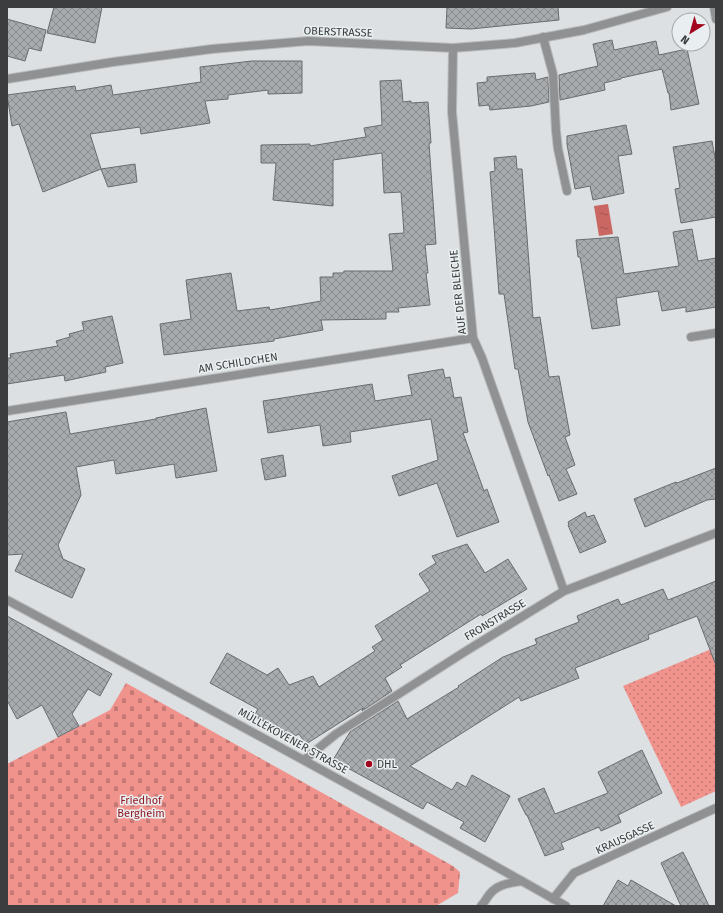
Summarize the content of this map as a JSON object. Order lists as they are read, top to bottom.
{
  "streets": {
    "street": [
      "OBERSTRASSE",
      "AUF DER BLEICHE",
      "AM SCHILDCHEN",
      "FRONSTRASSE",
      "MÜLLEKOVENER STRASSE",
      "KRAUSGASSE"
    ]
  },
  "crossings": [
    ["OBERSTRASSE", "AUF DER BLEICHE"],
    ["AUF DER BLEICHE", "AM SCHILDCHEN"],
    ["AUF DER BLEICHE", "FRONSTRASSE"],
    ["FRONSTRASSE", "MÜLLEKOVENER STRASSE"],
    ["MÜLLEKOVENER STRASSE", "KRAUSGASSE"]
  ],
  "parks": ["Friedhof Bergheim"],
  "places": ["DHL"],
  "north": "bottom left"
}
